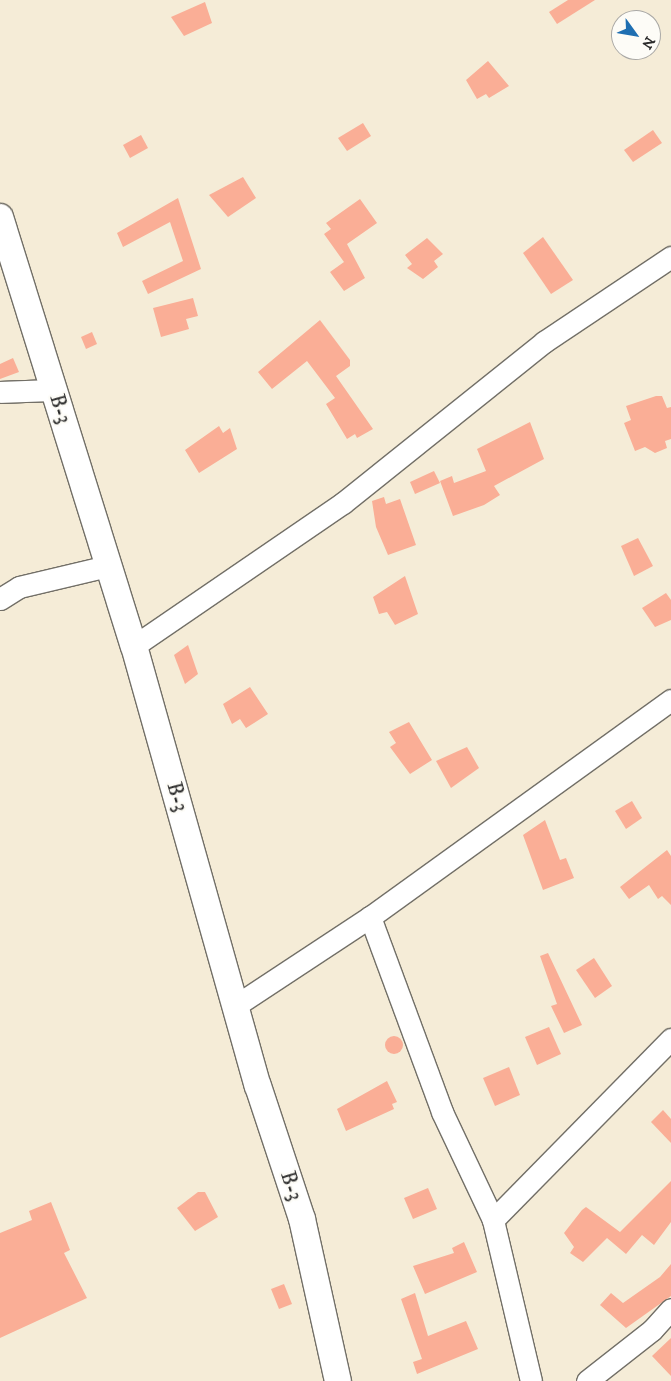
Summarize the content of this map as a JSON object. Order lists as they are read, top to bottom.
{
  "streets": {
    "main road": ["B-3"]
  },
  "north": "bottom right"
}
